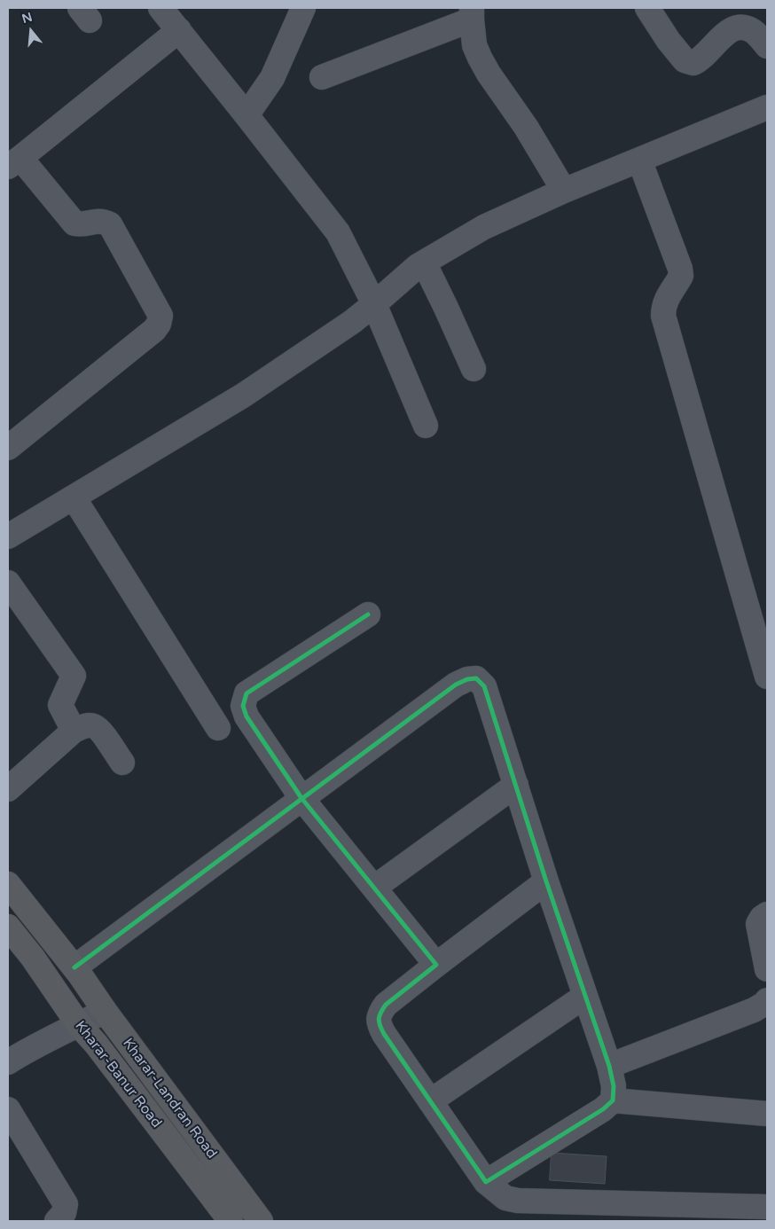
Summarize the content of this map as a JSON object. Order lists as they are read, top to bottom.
{
  "streets": {
    "highway": ["Kharar-Banur Road", "Kharar-Landran Road"]
  },
  "north": "top"
}
